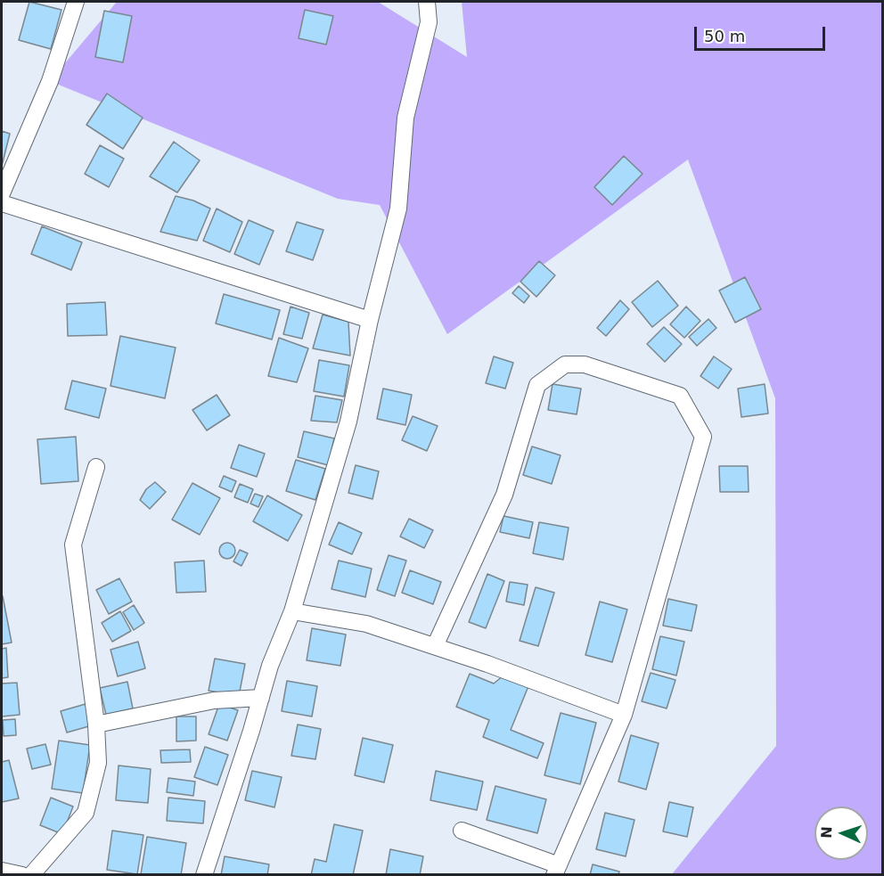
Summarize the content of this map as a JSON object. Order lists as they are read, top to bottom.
{
  "scale_bar": "50 m",
  "north": "left"
}
